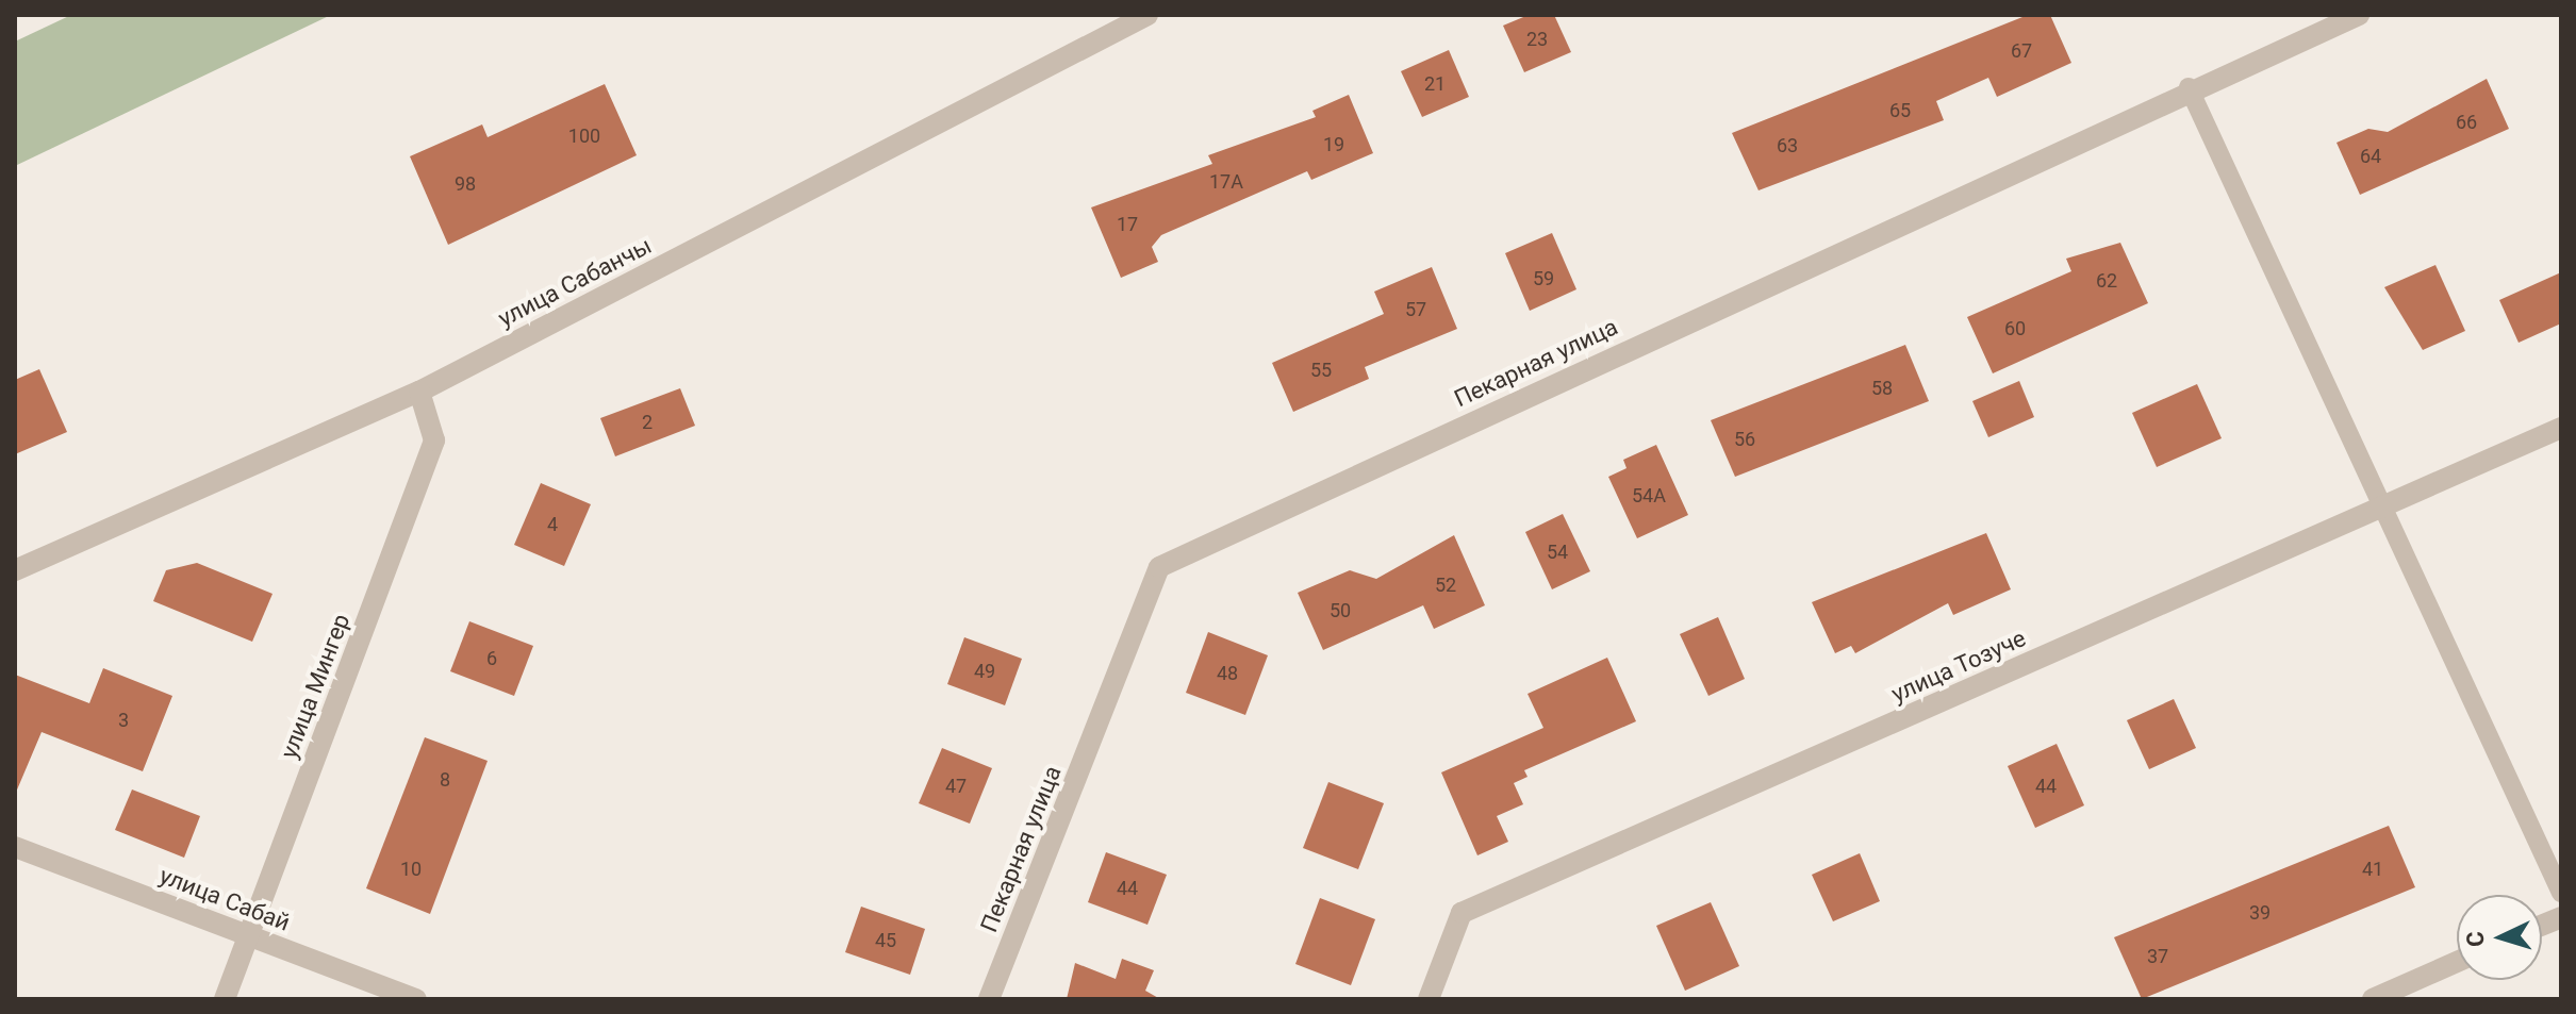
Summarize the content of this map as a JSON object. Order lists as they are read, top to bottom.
{
  "streets": {
    "street": [
      "улица Сабанчы",
      "Пекарная улица",
      "улица Тозуче",
      "улица Мингер",
      "улица Сабай"
    ]
  },
  "crossings": [
    ["улица Сабанчы", "улица Мингер"],
    ["улица Мингер", "улица Сабай"]
  ],
  "house_numbers": [
    "23",
    "67",
    "21",
    "65",
    "66",
    "100",
    "19",
    "63",
    "64",
    "17А",
    "98",
    "17",
    "59",
    "62",
    "57",
    "60",
    "55",
    "58",
    "2",
    "56",
    "54А",
    "4",
    "54",
    "52",
    "50",
    "6",
    "49",
    "48",
    "3",
    "8",
    "47",
    "44",
    "10",
    "41",
    "44",
    "39",
    "45",
    "37"
  ],
  "north": "left"
}
